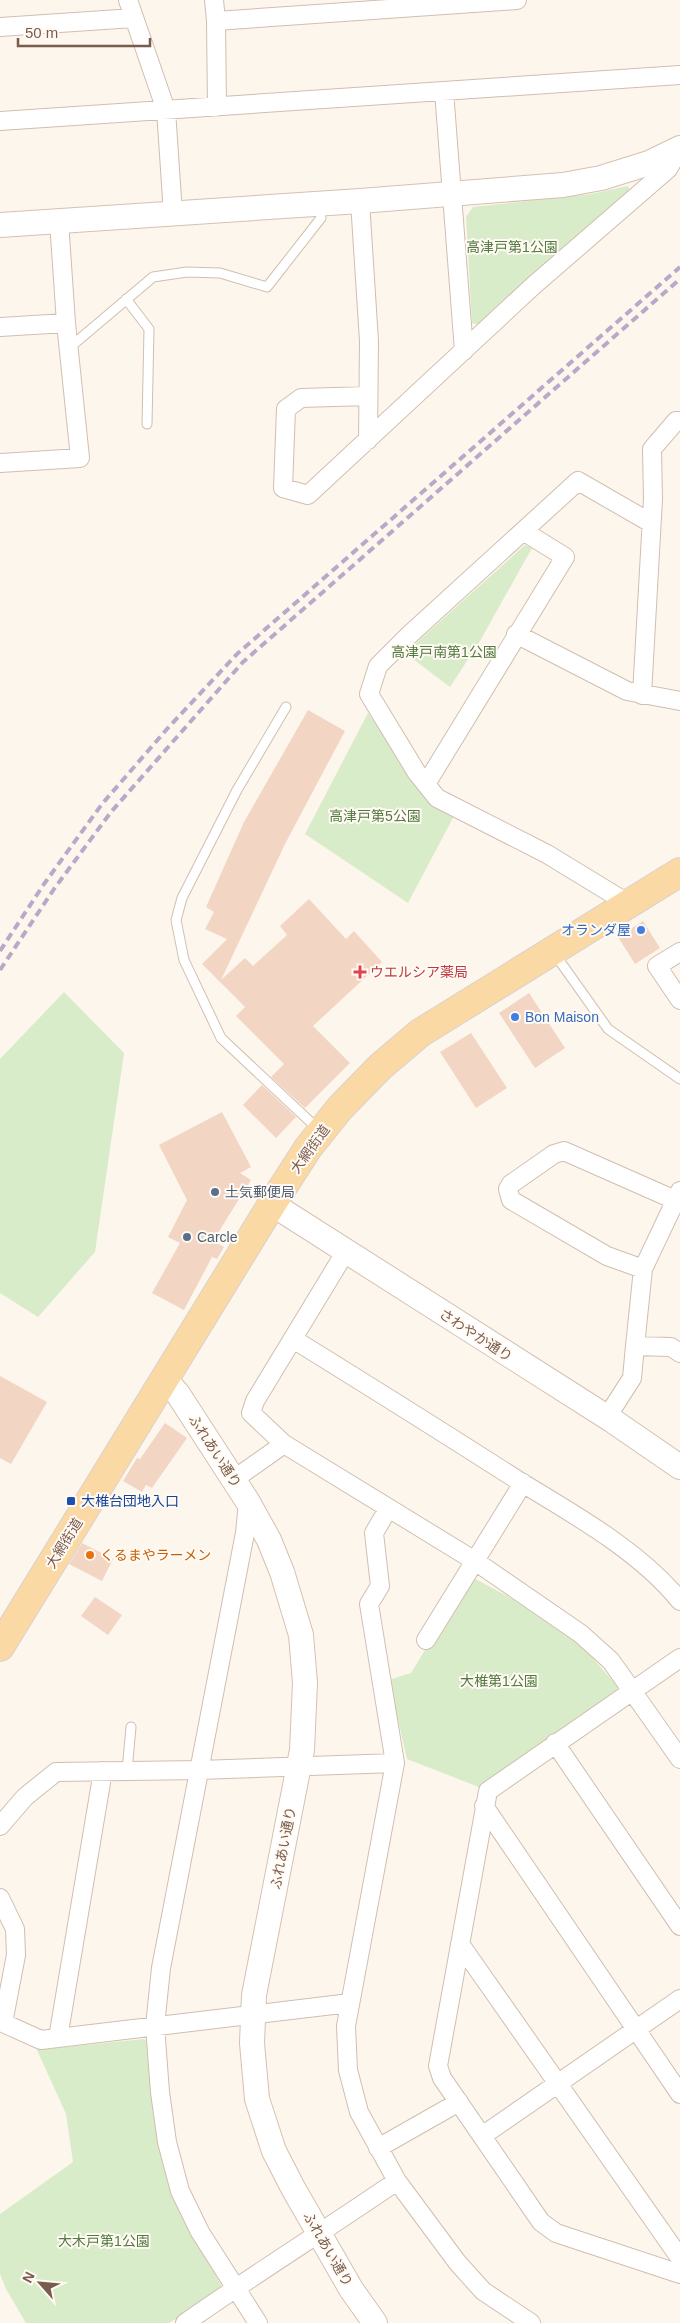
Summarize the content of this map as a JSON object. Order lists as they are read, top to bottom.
{
  "streets": {
    "main road": ["大網街道"],
    "street": ["さわやか通り", "ふれあい通り"]
  },
  "crossings": [
    ["大網街道", "さわやか通り"],
    ["大網街道", "ふれあい通り"]
  ],
  "parks": [
    "高津戸第1公園",
    "高津戸南第1公園",
    "高津戸第5公園",
    "大椎第1公園",
    "大木戸第1公園"
  ],
  "places": {
    "other": [
      "オランダ屋",
      "Bon Maison",
      "土気郵便局",
      "Carcle",
      "くるまやラーメン"
    ],
    "health": ["ウエルシア薬局"],
    "transit": ["大椎台団地入口"]
  },
  "scale_bar": "50 m",
  "north": "top left"
}
